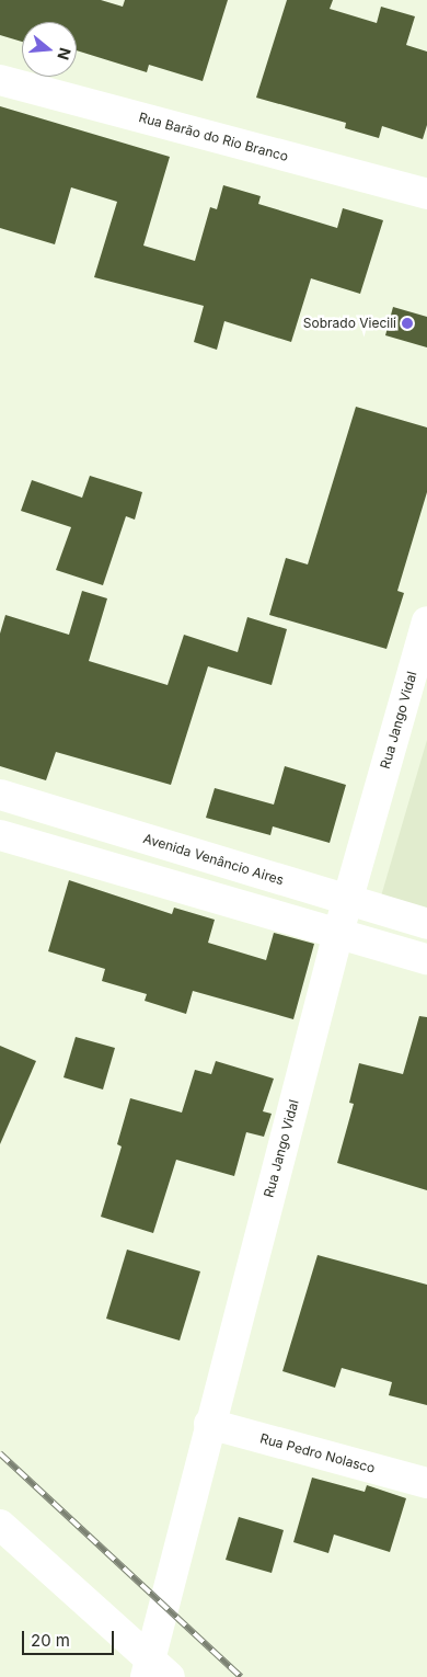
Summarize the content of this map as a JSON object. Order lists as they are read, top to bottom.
{
  "streets": {
    "street": [
      "Rua Barão do Rio Branco",
      "Rua Jango Vidal",
      "Avenida Venâncio Aires",
      "Rua Pedro Nolasco"
    ]
  },
  "crossings": [
    ["Rua Jango Vidal", "Avenida Venâncio Aires"],
    ["Rua Jango Vidal", "Rua Pedro Nolasco"]
  ],
  "places": ["Sobrado Viecili"],
  "scale_bar": "20 m",
  "north": "right"
}
